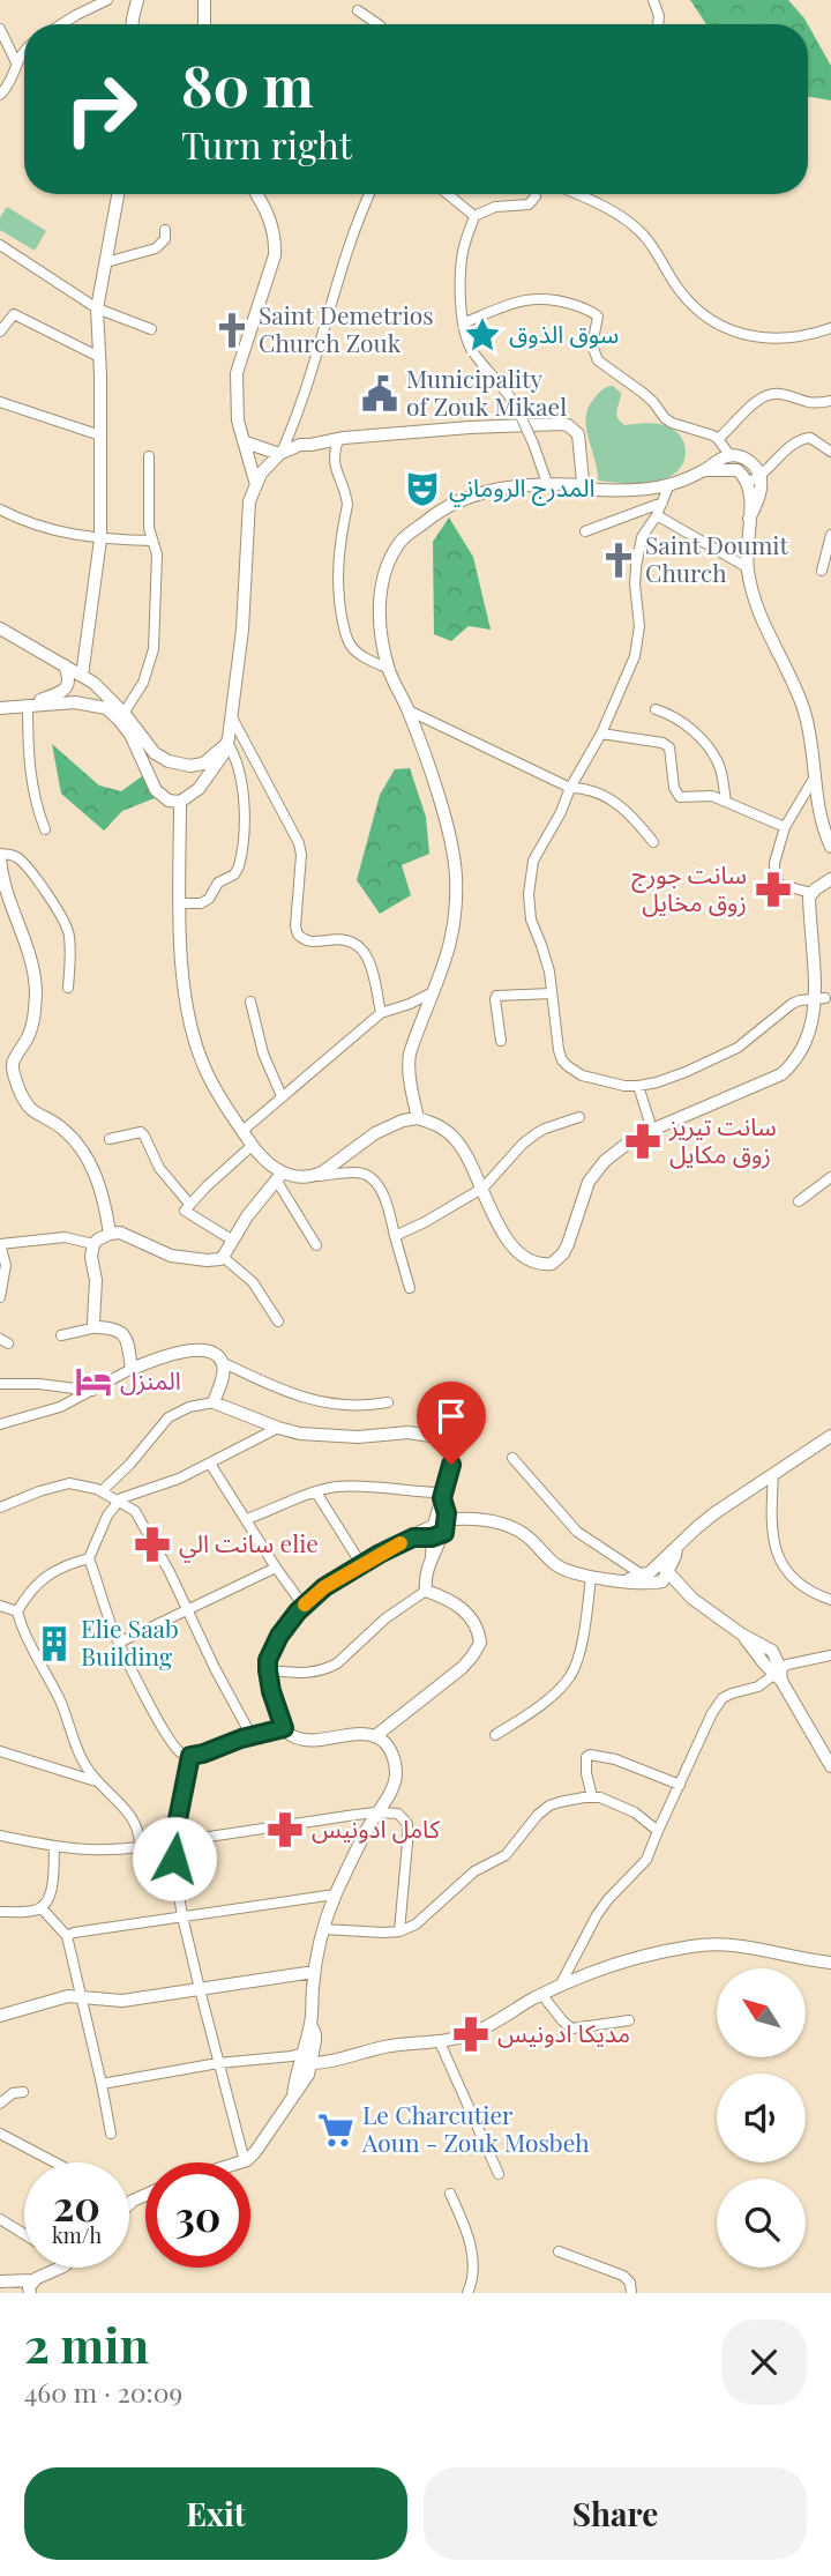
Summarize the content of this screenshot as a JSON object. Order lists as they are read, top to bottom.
{
  "places": {
    "church": ["Saint Demetrios Church Zouk", "Saint Doumit Church"],
    "place": ["سوق الذوق"],
    "public building": ["Municipality of Zouk Mikael"],
    "theatre": ["المدرج الروماني"],
    "pharmacy": [
      "سانت جورج زوق مخايل",
      "سانت تيريز زوق مكايل",
      "سانت الي elie",
      "كامل ادونيس",
      "مديكا ادونيس"
    ],
    "hotel": ["المنزل"],
    "building": ["Elie Saab Building"],
    "supermarket": ["Le Charcutier Aoun - Zouk Mosbeh"]
  },
  "north": "top left",
  "page": {
    "turn": ["80 m", "Turn right"],
    "speed": "20 km/h",
    "limit": "30",
    "heading": ["2 min", "460 m · 20:09"],
    "buttons": ["Exit", "Share"]
  }
}
